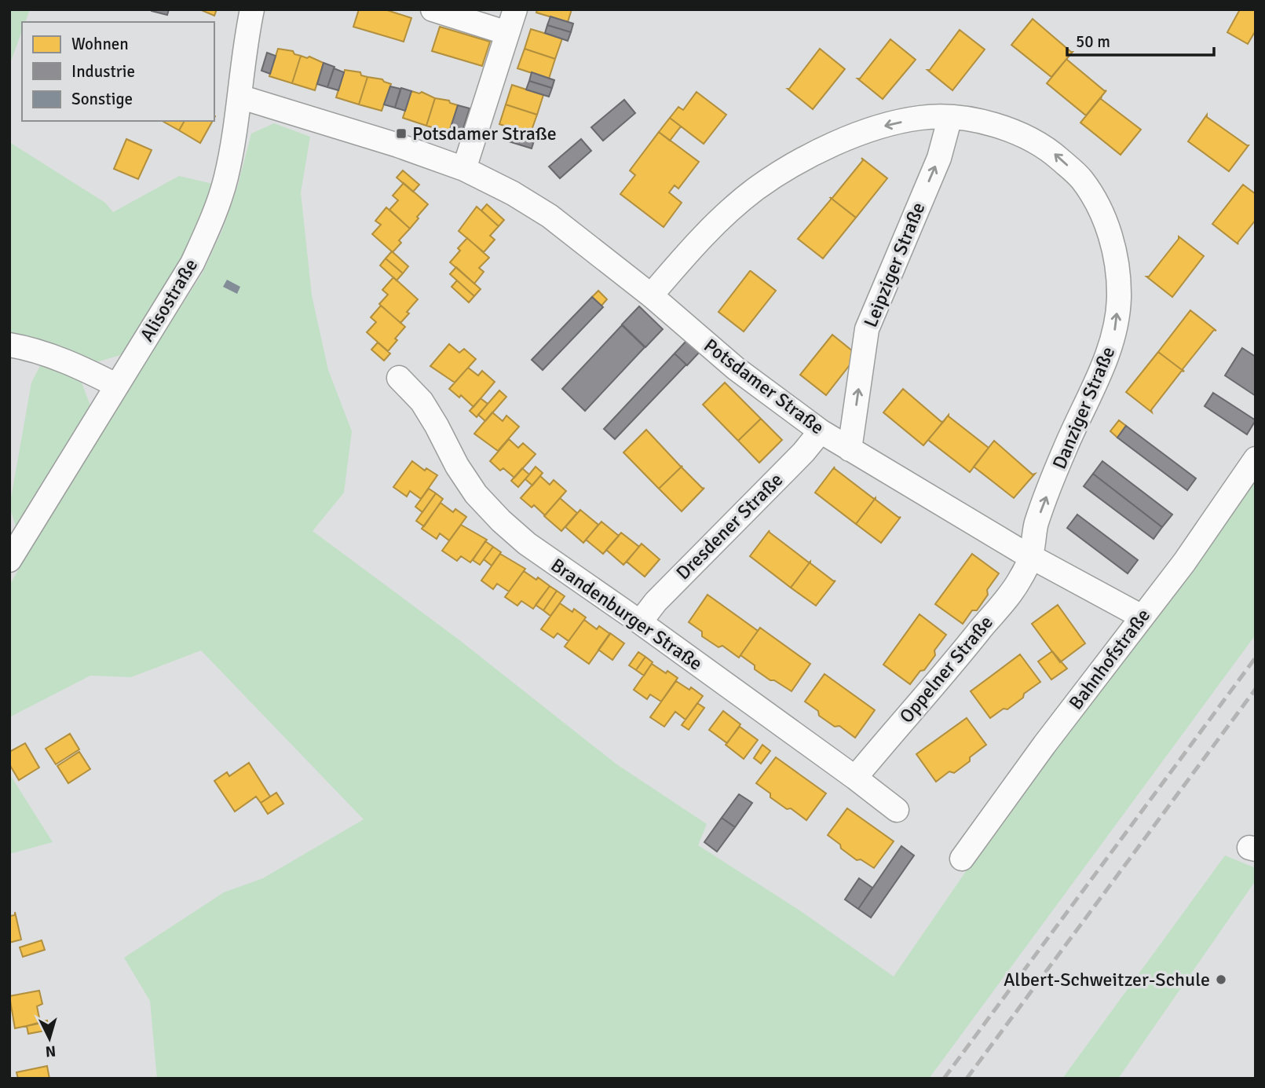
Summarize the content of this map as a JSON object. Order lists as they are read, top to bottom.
{
  "streets": {
    "street": [
      "Leipziger Straße",
      "Alisostraße",
      "Potsdamer Straße",
      "Danziger Straße",
      "Dresdener Straße",
      "Brandenburger Straße",
      "Bahnhofstraße",
      "Oppelner Straße"
    ]
  },
  "crossings": [
    ["Leipziger Straße", "Potsdamer Straße"],
    ["Leipziger Straße", "Danziger Straße"],
    ["Alisostraße", "Potsdamer Straße"],
    ["Potsdamer Straße", "Danziger Straße"],
    ["Potsdamer Straße", "Dresdener Straße"],
    ["Potsdamer Straße", "Bahnhofstraße"],
    ["Potsdamer Straße", "Oppelner Straße"],
    ["Danziger Straße", "Oppelner Straße"],
    ["Dresdener Straße", "Brandenburger Straße"],
    ["Brandenburger Straße", "Oppelner Straße"]
  ],
  "one_way": ["Leipziger Straße"],
  "places": {
    "transit": ["Potsdamer Straße"],
    "other": ["Albert-Schweitzer-Schule"]
  },
  "legend": ["Wohnen", "Industrie", "Sonstige"],
  "scale_bar": "50 m",
  "north": "bottom"
}
